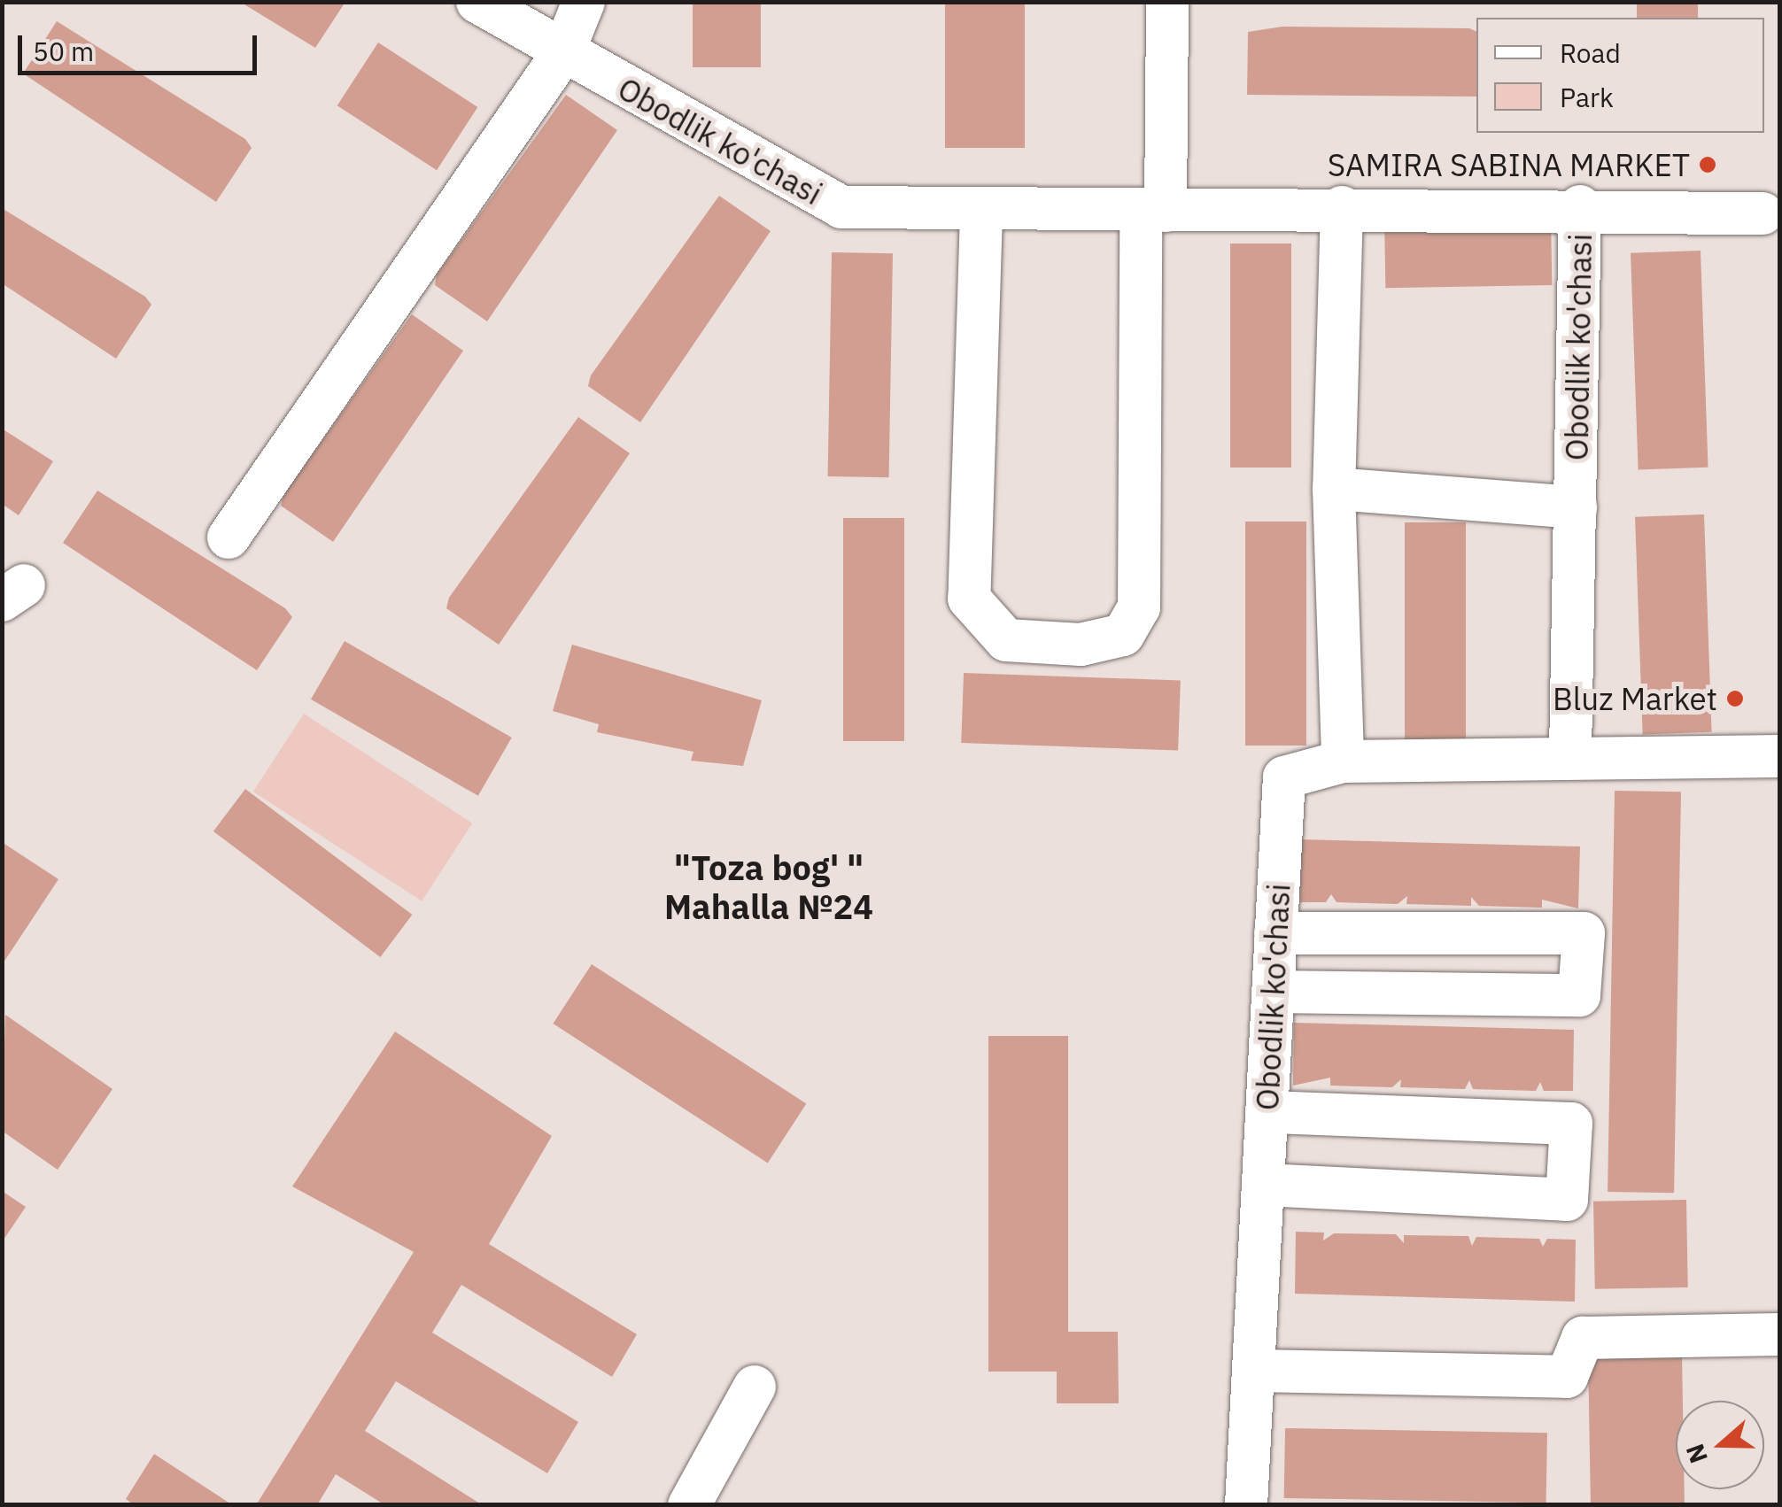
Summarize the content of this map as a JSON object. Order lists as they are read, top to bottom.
{
  "streets": {
    "street": ["Obodlik ko'chasi"]
  },
  "districts": ["\"Toza bog' \" Mahalla №24"],
  "places": ["SAMIRA SABINA MARKET", "Bluz Market"],
  "legend": ["Road", "Park"],
  "scale_bar": "50 m",
  "north": "left"
}
